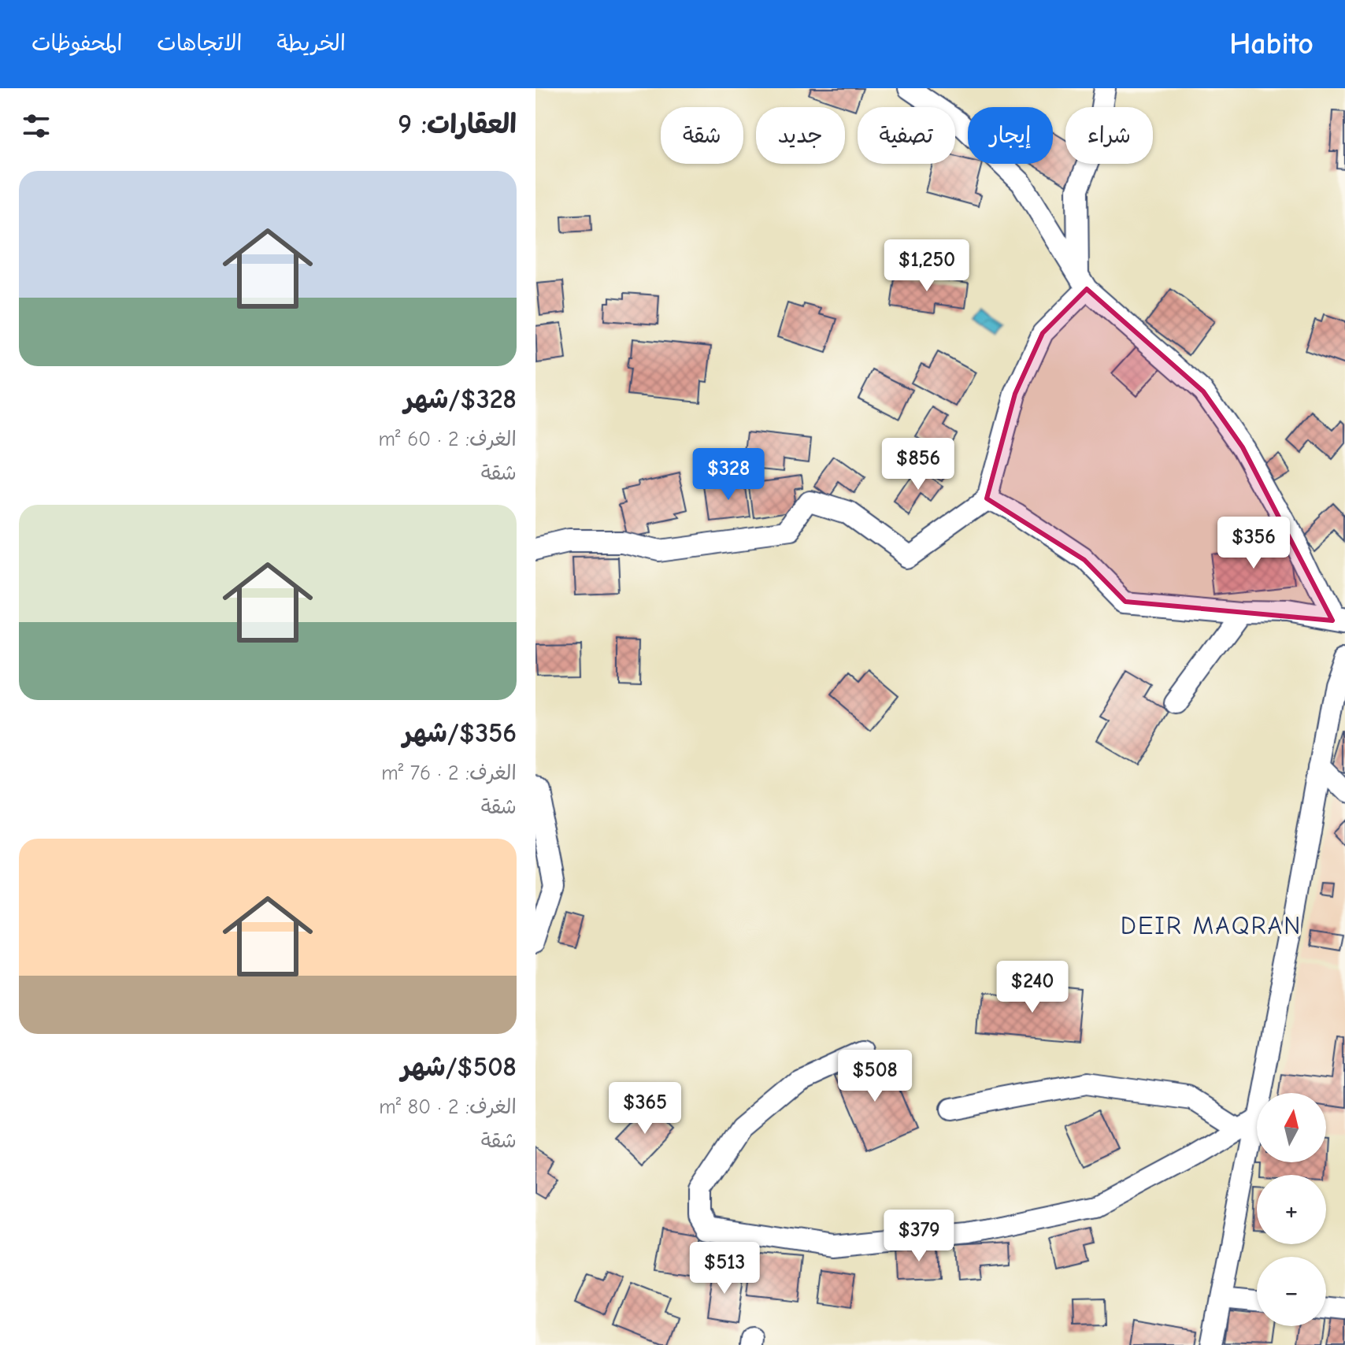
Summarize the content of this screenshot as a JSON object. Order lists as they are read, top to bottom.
{
  "districts": ["DEIR MAQRAN"],
  "north": "top",
  "page": {
    "header": "Habito",
    "nav": ["الخريطة", "الاتجاهات", "المحفوظات"],
    "heading": "العقارات: 9",
    "chip": [
      "شراء",
      "إيجار",
      "تصفية",
      "جديد",
      "شقة"
    ],
    "list": [
      {
        "name": "$328/شهر",
        "note": "الغرف: 2 · 60 m² · شقة"
      },
      {
        "name": "$356/شهر",
        "note": "الغرف: 2 · 76 m² · شقة"
      },
      {
        "name": "$508/شهر",
        "note": "الغرف: 2 · 80 m² · شقة"
      }
    ],
    "price": [
      "$1,250",
      "$856",
      "$328",
      "$356",
      "$240",
      "$508",
      "$365",
      "$379",
      "$513"
    ],
    "map_buttons": ["+", "−"]
  }
}
